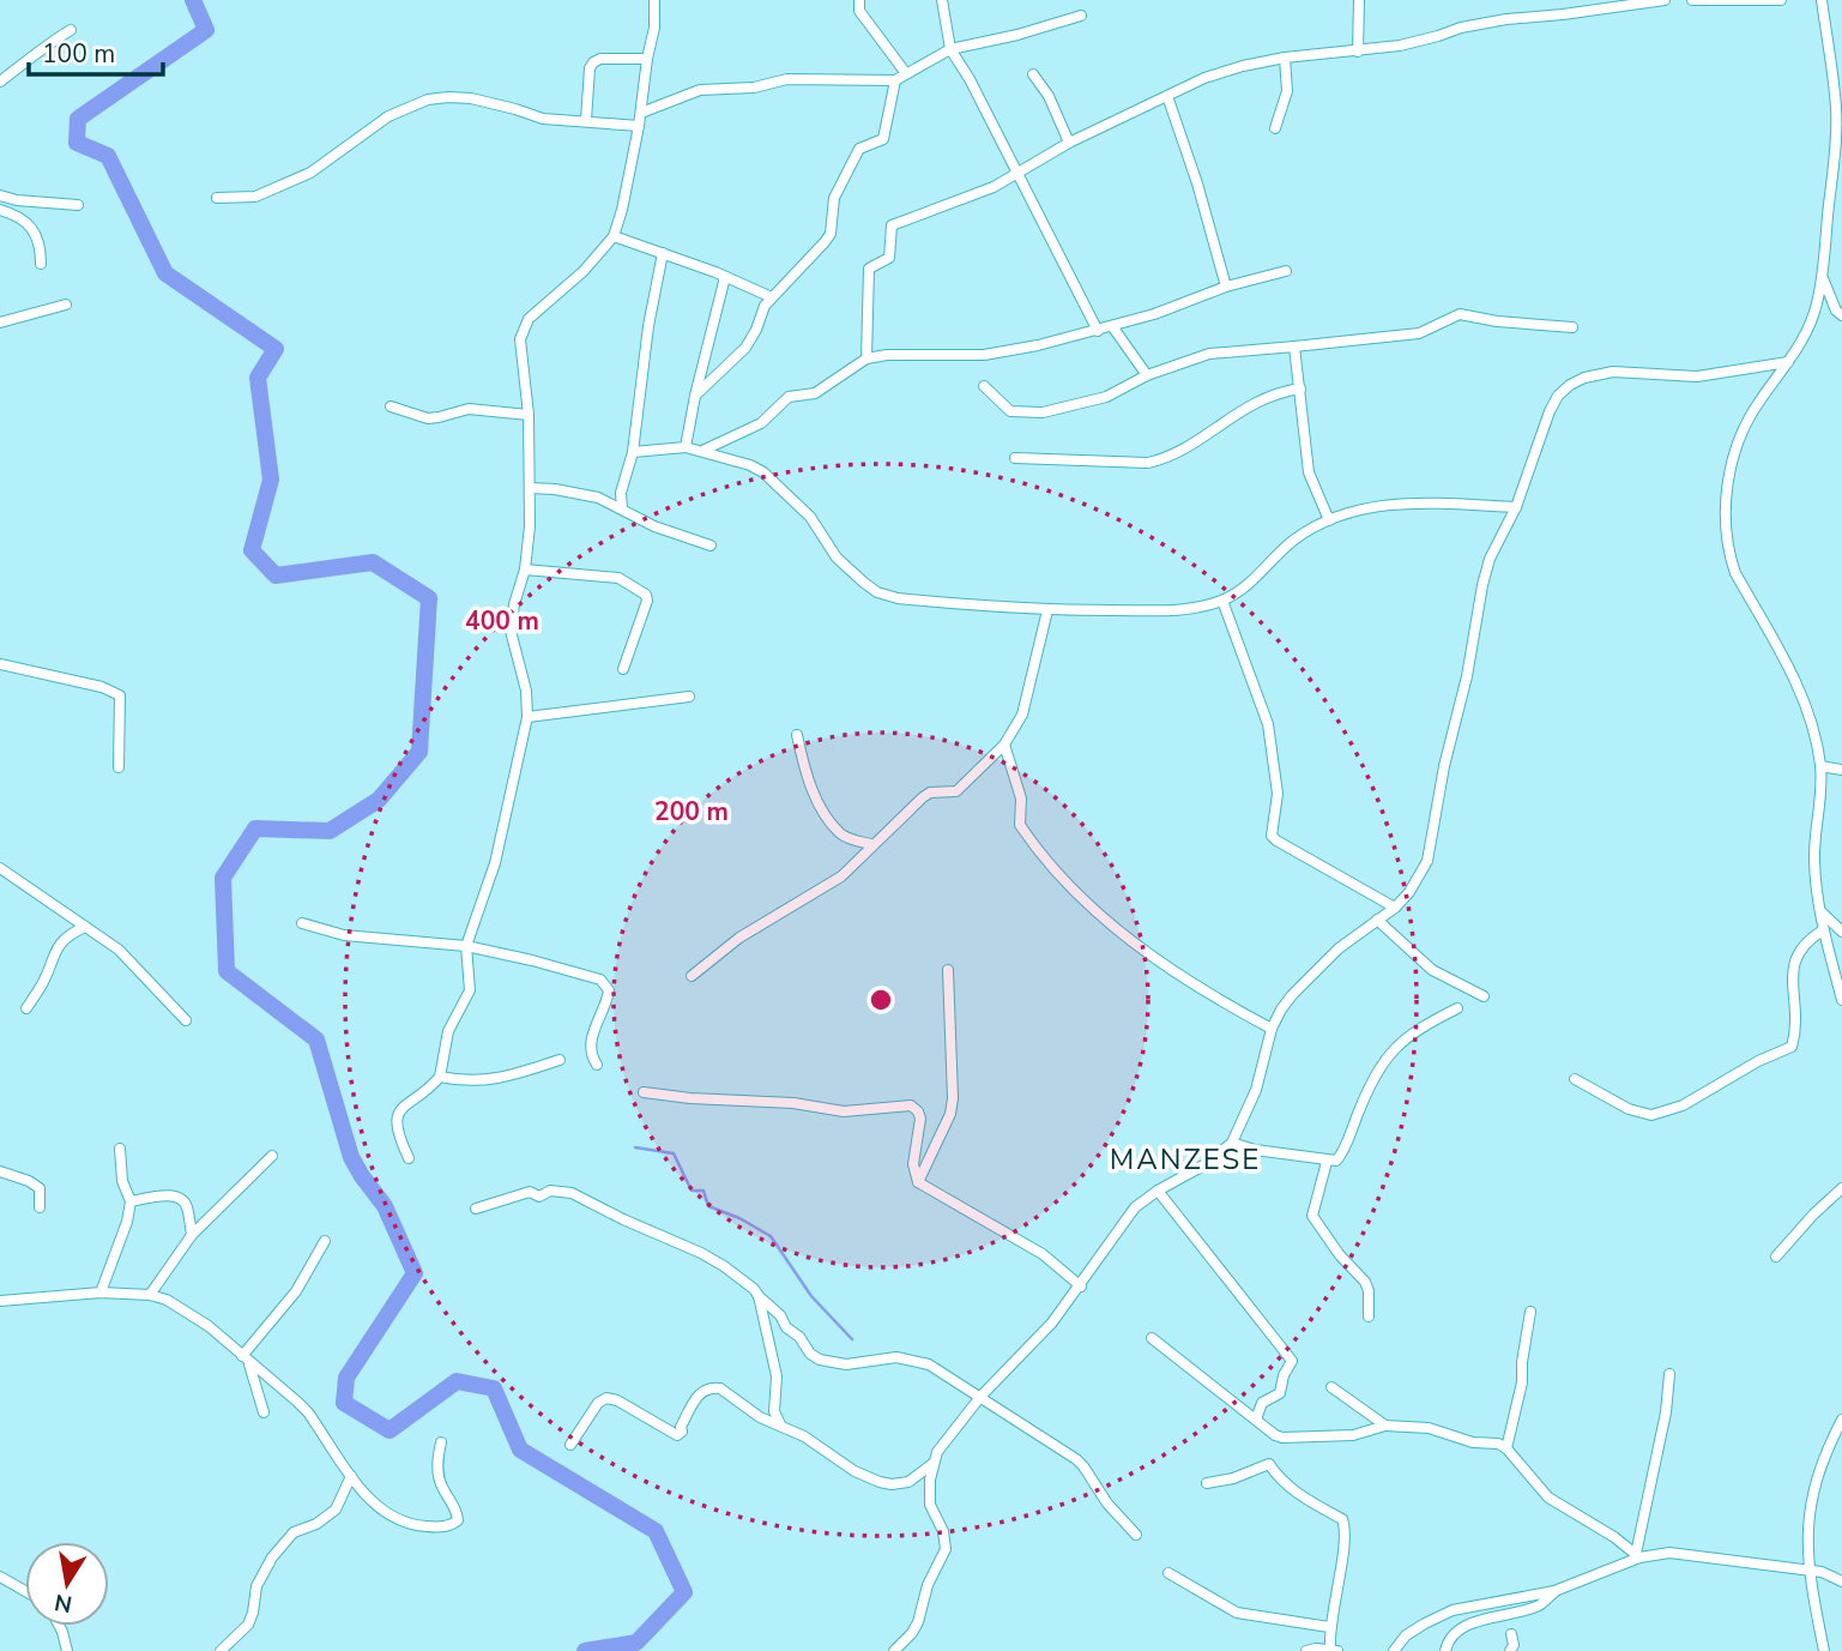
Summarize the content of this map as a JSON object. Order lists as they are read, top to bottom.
{
  "districts": ["MANZESE"],
  "scale_bar": "100 m",
  "north": "bottom",
  "rings": ["400 m", "200 m"]
}
